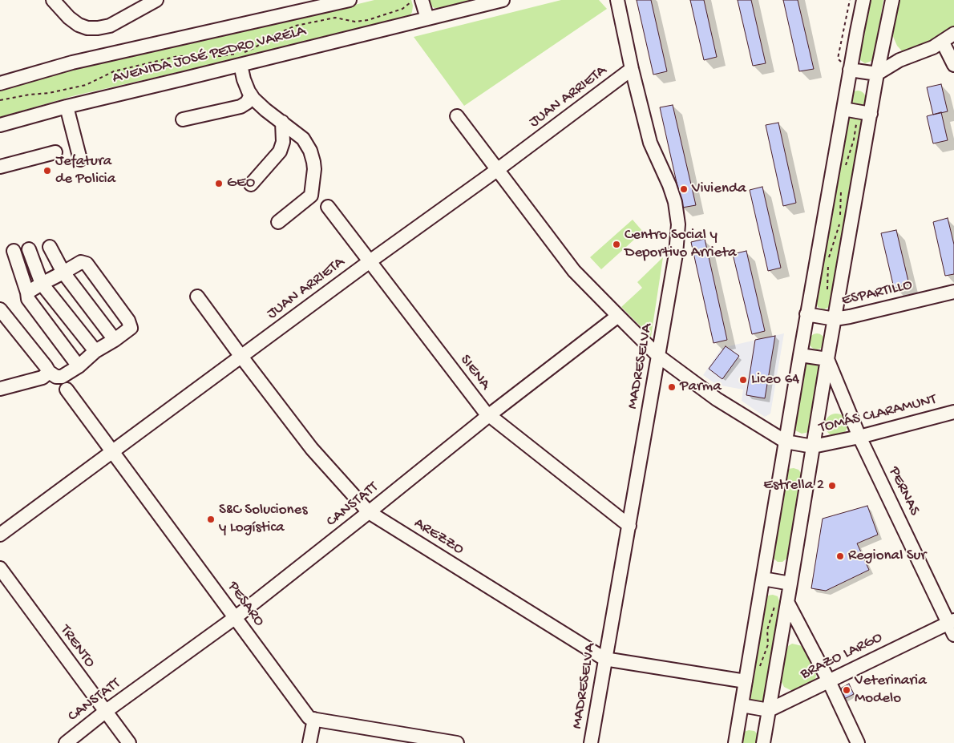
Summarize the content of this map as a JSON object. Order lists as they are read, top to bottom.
{
  "streets": {
    "street": [
      "AVENIDA JOSÉ PEDRO VARELA",
      "JUAN ARRIETA",
      "ESPARTILLO",
      "MADRESELVA",
      "SIENA",
      "TOMÁS CLARAMUNT",
      "PERNAS",
      "CANSTATT",
      "AREZZO",
      "PESARO",
      "TRENTO",
      "BRAZO LARGO"
    ]
  },
  "crossings": [
    ["JUAN ARRIETA", "MADRESELVA"],
    ["JUAN ARRIETA", "SIENA"],
    ["JUAN ARRIETA", "AREZZO"],
    ["JUAN ARRIETA", "PESARO"],
    ["MADRESELVA", "SIENA"],
    ["MADRESELVA", "AREZZO"],
    ["SIENA", "CANSTATT"],
    ["TOMÁS CLARAMUNT", "PERNAS"],
    ["PERNAS", "BRAZO LARGO"],
    ["CANSTATT", "AREZZO"],
    ["CANSTATT", "PESARO"],
    ["CANSTATT", "TRENTO"]
  ],
  "places": [
    "Jefatura de Policia",
    "GEO",
    "Vivienda",
    "Centro Social y Deportivo Arrieta",
    "Liceo 64",
    "Parma",
    "Estrella 2",
    "S&C Soluciones y Logística",
    "Regional Sur",
    "Veterinaria Modelo"
  ]
}
